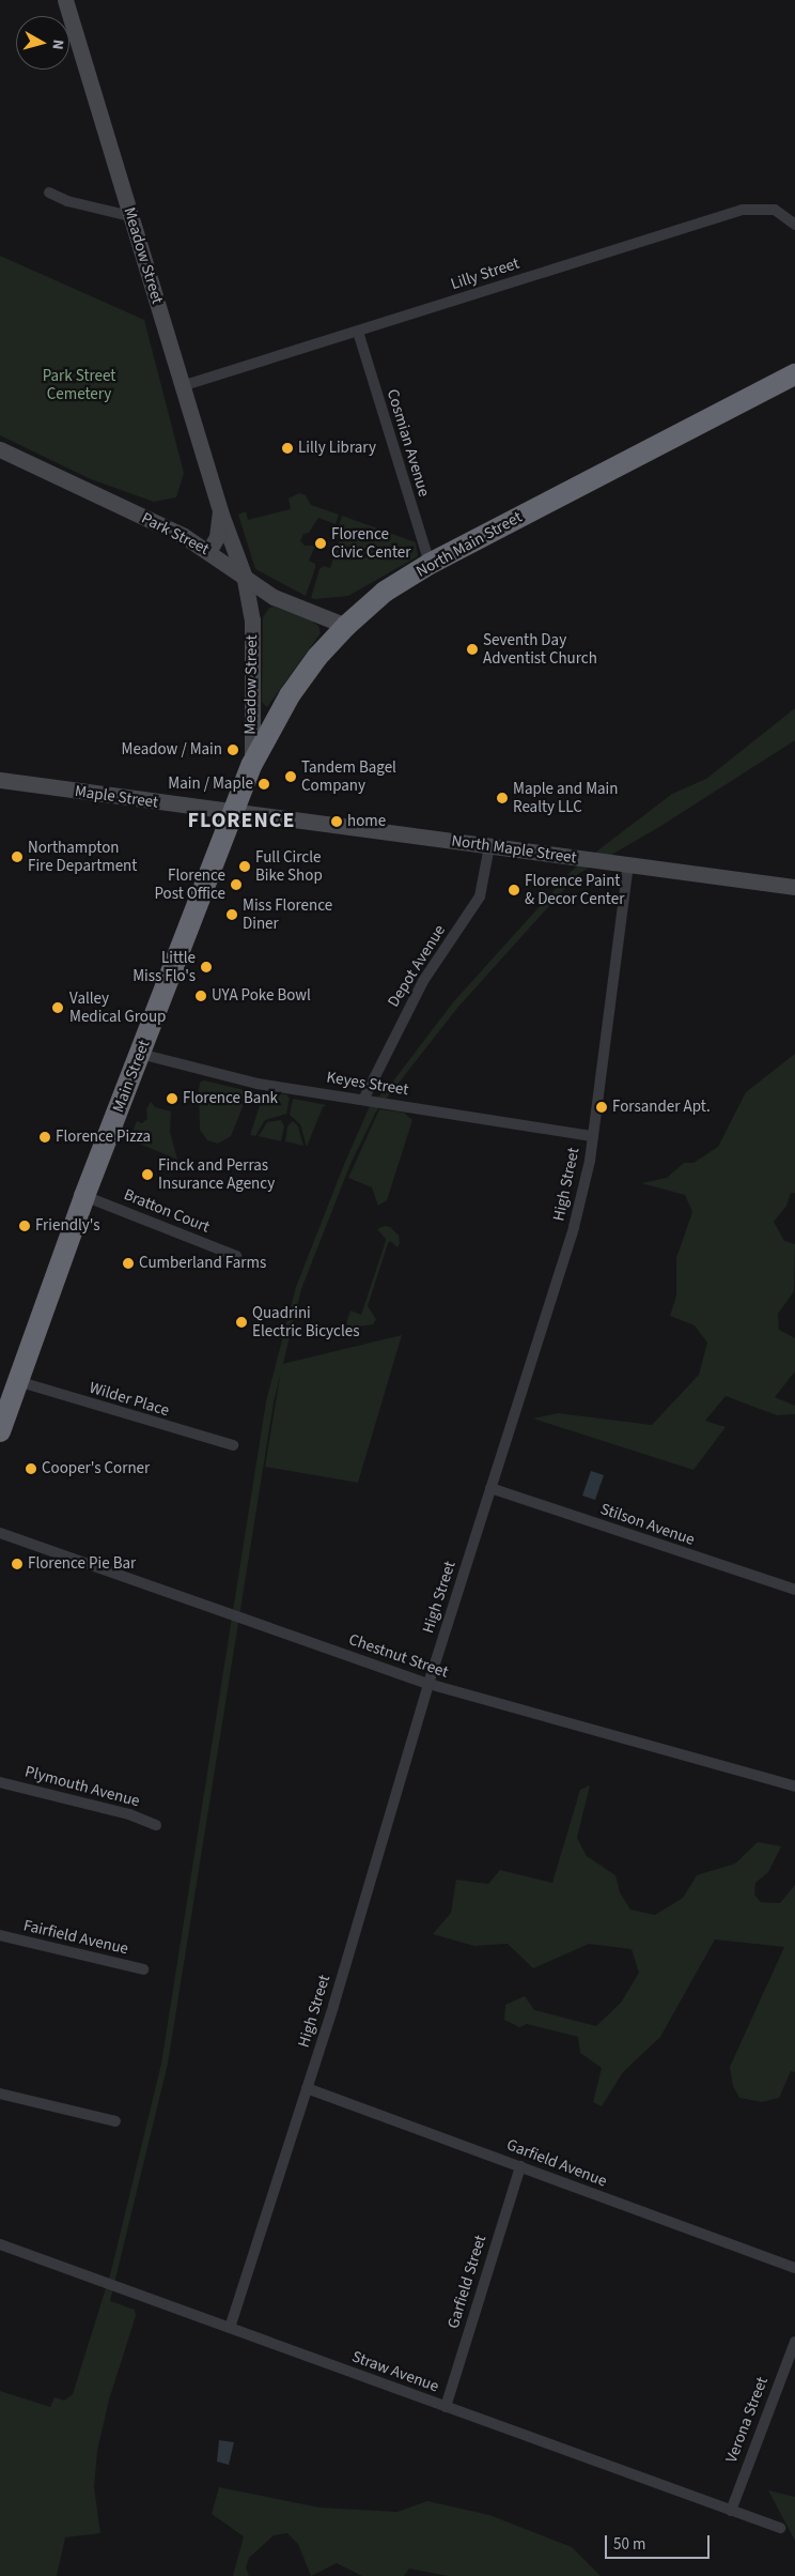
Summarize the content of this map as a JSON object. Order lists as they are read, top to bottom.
{
  "streets": {
    "highway": ["North Main Street", "Main Street"],
    "main road": [
      "Meadow Street",
      "Park Street",
      "Maple Street",
      "North Maple Street"
    ],
    "street": [
      "Lilly Street",
      "Cosmian Avenue",
      "Depot Avenue",
      "Keyes Street",
      "High Street",
      "Bratton Court",
      "Wilder Place",
      "Stilson Avenue",
      "Chestnut Street",
      "Plymouth Avenue",
      "Fairfield Avenue",
      "Garfield Avenue",
      "Garfield Street",
      "Straw Avenue",
      "Verona Street"
    ]
  },
  "crossings": [
    ["Meadow Street", "Lilly Street"],
    ["Meadow Street", "Park Street"],
    ["Meadow Street", "North Main Street"],
    ["Lilly Street", "Cosmian Avenue"],
    ["Cosmian Avenue", "North Main Street"],
    ["Park Street", "North Main Street"],
    ["North Main Street", "Maple Street"],
    ["North Main Street", "North Maple Street"],
    ["North Main Street", "Main Street"],
    ["Maple Street", "North Maple Street"],
    ["Maple Street", "Main Street"],
    ["North Maple Street", "Depot Avenue"],
    ["North Maple Street", "Main Street"],
    ["North Maple Street", "High Street"],
    ["Depot Avenue", "Keyes Street"],
    ["Main Street", "Keyes Street"],
    ["Main Street", "Bratton Court"],
    ["Main Street", "Wilder Place"],
    ["Keyes Street", "High Street"],
    ["High Street", "Stilson Avenue"],
    ["High Street", "Chestnut Street"],
    ["High Street", "Garfield Avenue"],
    ["High Street", "Straw Avenue"],
    ["Garfield Avenue", "Garfield Street"],
    ["Garfield Street", "Straw Avenue"],
    ["Straw Avenue", "Verona Street"]
  ],
  "districts": ["FLORENCE"],
  "parks": ["Park Street Cemetery"],
  "places": [
    "Lilly Library",
    "Florence Civic Center",
    "Seventh Day Adventist Church",
    "Meadow / Main",
    "Tandem Bagel Company",
    "Main / Maple",
    "Maple and Main Realty LLC",
    "home",
    "Northampton Fire Department",
    "Full Circle Bike Shop",
    "Florence Post Office",
    "Florence Paint & Decor Center",
    "Miss Florence Diner",
    "Little Miss Flo's",
    "UYA Poke Bowl",
    "Valley Medical Group",
    "Florence Bank",
    "Forsander Apt.",
    "Florence Pizza",
    "Finck and Perras Insurance Agency",
    "Friendly's",
    "Cumberland Farms",
    "Quadrini Electric Bicycles",
    "Cooper's Corner",
    "Florence Pie Bar"
  ],
  "scale_bar": "50 m",
  "north": "right"
}
